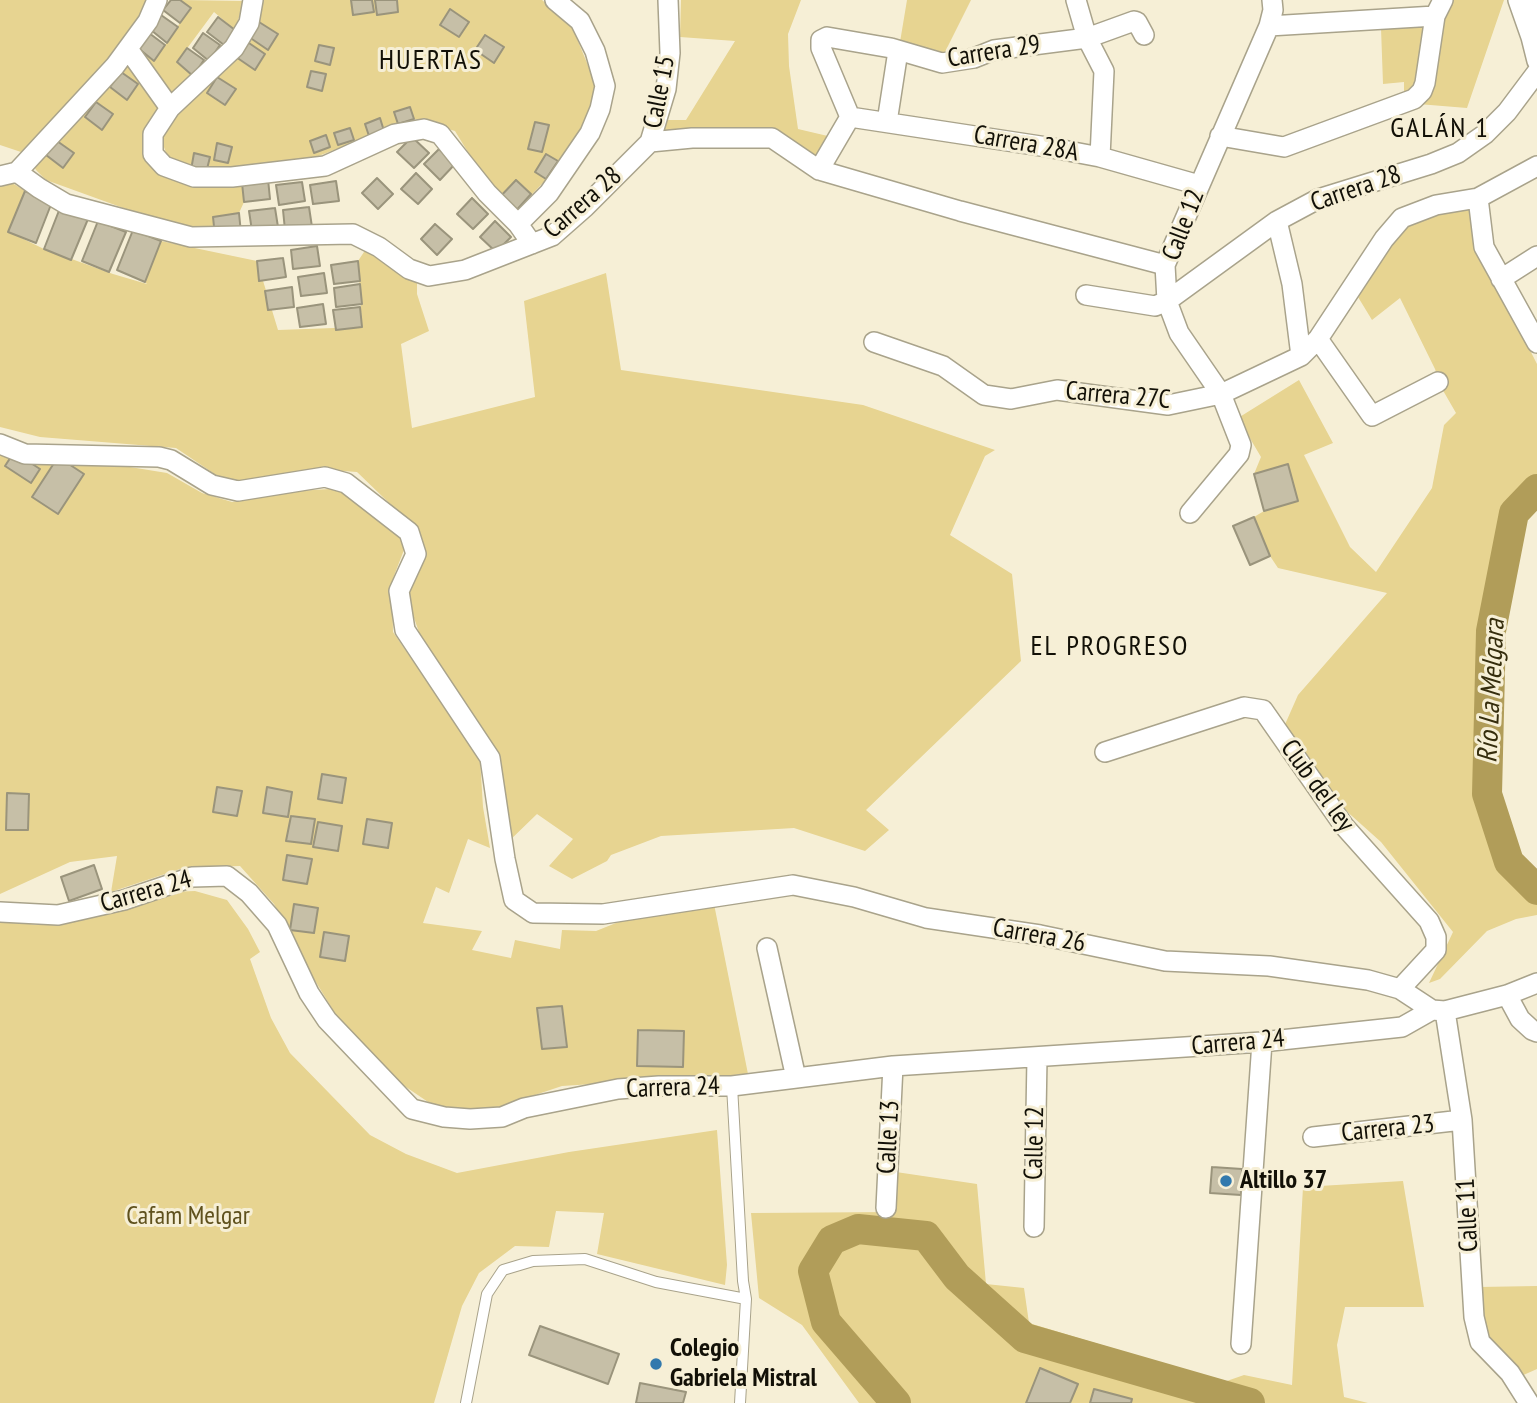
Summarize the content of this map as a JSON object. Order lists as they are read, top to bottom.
{
  "streets": {
    "street": [
      "Carrera 29",
      "Calle 15",
      "Carrera 28A",
      "Carrera 28",
      "Calle 12",
      "Carrera 27C",
      "Club del ley",
      "Carrera 24",
      "Carrera 26",
      "Carrera 23",
      "Calle 13",
      "Calle 11"
    ]
  },
  "crossings": [
    ["Carrera 29", "Carrera 28A"],
    ["Calle 15", "Carrera 28"],
    ["Carrera 28A", "Calle 12"],
    ["Carrera 28", "Calle 12"],
    ["Calle 12", "Carrera 27C"],
    ["Calle 12", "Carrera 24"],
    ["Club del ley", "Carrera 26"],
    ["Carrera 24", "Carrera 26"],
    ["Carrera 24", "Calle 13"],
    ["Carrera 24", "Calle 11"],
    ["Carrera 26", "Calle 11"],
    ["Carrera 23", "Calle 11"]
  ],
  "districts": ["HUERTAS", "GALÁN 1", "EL PROGRESO"],
  "water": ["Río La Melgara"],
  "parks": ["Cafam Melgar"],
  "places": ["Altillo 37", "Colegio Gabriela Mistral"]
}
